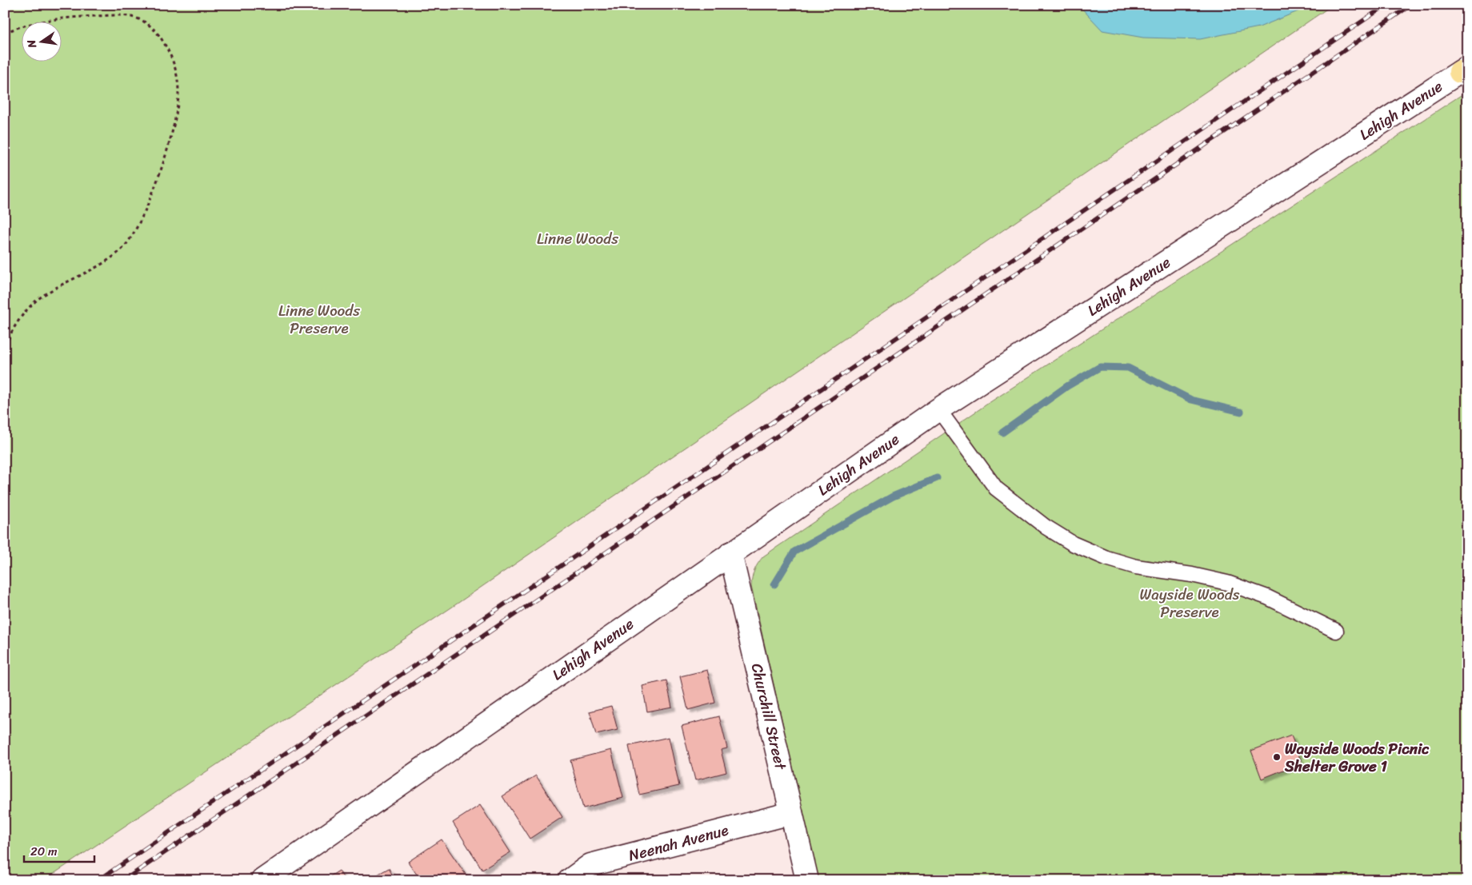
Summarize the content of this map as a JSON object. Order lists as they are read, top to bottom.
{
  "streets": {
    "street": ["Lehigh Avenue", "Churchill Street", "Neenah Avenue"]
  },
  "crossings": [
    ["Lehigh Avenue", "Churchill Street"],
    ["Churchill Street", "Neenah Avenue"]
  ],
  "parks": ["Linne Woods", "Linne Woods Preserve", "Wayside Woods Preserve"],
  "places": ["Wayside Woods Picnic Shelter Grove 1"],
  "scale_bar": "20 m",
  "north": "left"
}
